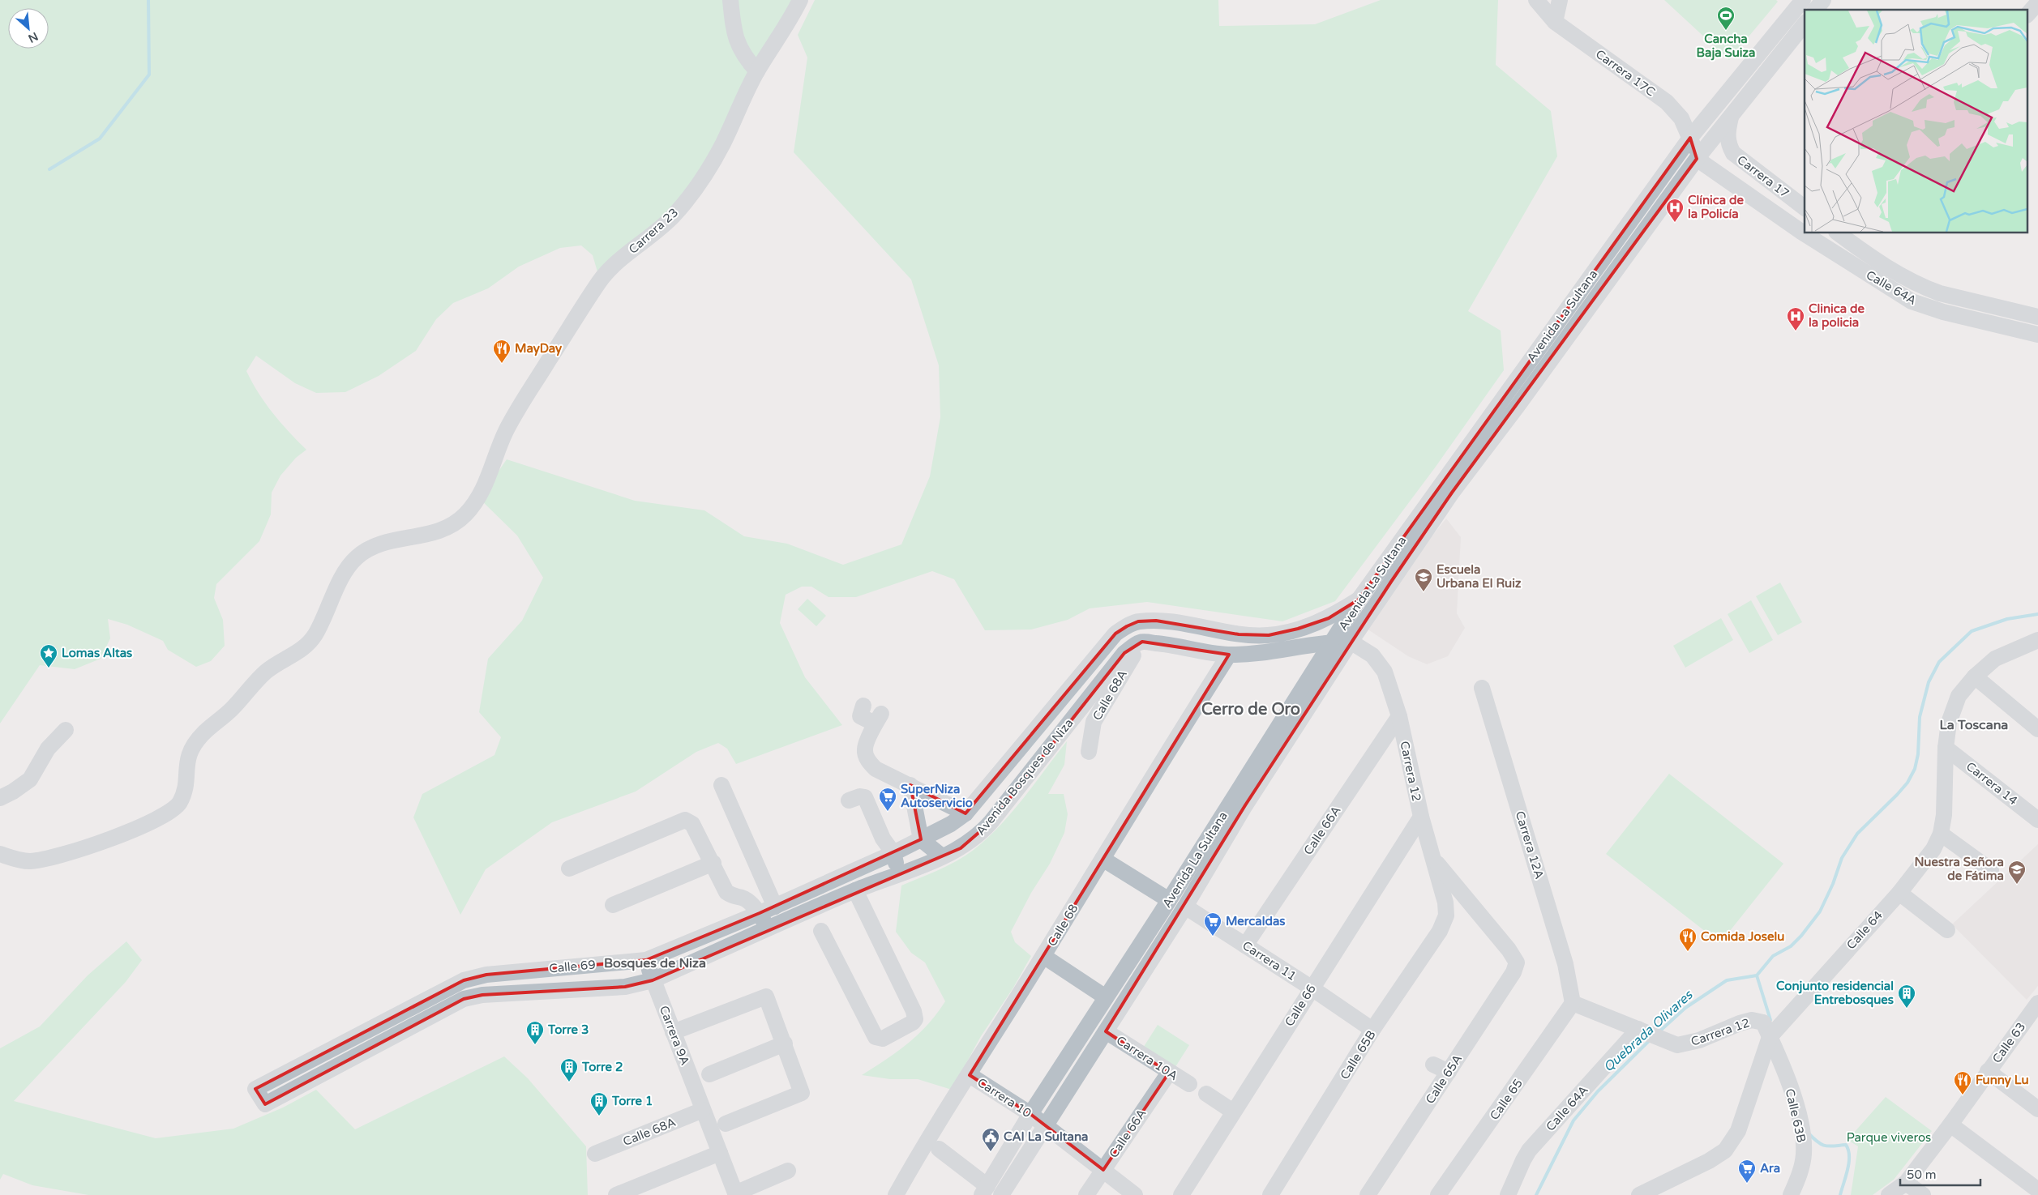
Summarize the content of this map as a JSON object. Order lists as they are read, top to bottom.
{
  "streets": {
    "street": [
      "Carrera 17C",
      "Carrera 17",
      "Carrera 23",
      "Calle 64A",
      "Avenida La Sultana",
      "Calle 68A",
      "Carrera 12",
      "Avenida Bosques de Niza",
      "Carrera 14",
      "Calle 66A",
      "Carrera 12A",
      "Calle 68",
      "Calle 64",
      "Carrera 11",
      "Calle 69",
      "Calle 66",
      "Carrera 9A",
      "Calle 63",
      "Calle 65B",
      "Carrera 10A",
      "Calle 65A",
      "Carrera 10",
      "Calle 65",
      "Calle 63B"
    ]
  },
  "crossings": [
    ["Carrera 17C", "Carrera 17"],
    ["Carrera 17C", "Avenida La Sultana"],
    ["Carrera 17", "Calle 64A"],
    ["Carrera 17", "Avenida La Sultana"],
    ["Calle 64A", "Carrera 12"],
    ["Avenida La Sultana", "Carrera 12"],
    ["Avenida La Sultana", "Avenida Bosques de Niza"],
    ["Avenida La Sultana", "Carrera 11"],
    ["Avenida La Sultana", "Carrera 10A"],
    ["Avenida La Sultana", "Carrera 10"],
    ["Calle 68A", "Avenida Bosques de Niza"],
    ["Calle 68A", "Carrera 9A"],
    ["Carrera 12", "Calle 66A"],
    ["Carrera 12", "Carrera 12A"],
    ["Carrera 12", "Calle 64"],
    ["Carrera 12", "Calle 66"],
    ["Carrera 12", "Calle 65B"],
    ["Carrera 12", "Calle 65A"],
    ["Carrera 12", "Calle 65"],
    ["Carrera 12", "Calle 63B"],
    ["Avenida Bosques de Niza", "Calle 69"],
    ["Carrera 14", "Calle 64"],
    ["Calle 66A", "Carrera 11"],
    ["Calle 66A", "Carrera 10A"],
    ["Calle 66A", "Carrera 10"],
    ["Carrera 12A", "Calle 65"],
    ["Calle 68", "Carrera 10"],
    ["Calle 64", "Calle 63B"],
    ["Carrera 11", "Calle 66"],
    ["Carrera 11", "Calle 65B"],
    ["Calle 69", "Carrera 9A"]
  ],
  "districts": ["Cerro de Oro", "La Toscana", "Bosques de Niza"],
  "water": ["Quebrada Olivares"],
  "parks": ["Parque viveros"],
  "places": {
    "sports": ["Cancha Baja Suiza"],
    "hospital": ["Clínica de la Policía", "Clinica de la policia"],
    "restaurant": ["MayDay", "Comida Joselu", "Funny Lu"],
    "school or university": ["Escuela Urbana El Ruiz", "Nuestra Señora de Fátima"],
    "place": ["Lomas Altas"],
    "supermarket": ["SuperNiza Autoservicio", "Mercaldas", "Ara"],
    "building": [
      "Conjunto residencial Entrebosques",
      "Torre 3",
      "Torre 2",
      "Torre 1"
    ],
    "public building": ["CAI La Sultana"]
  },
  "scale_bar": "50 m",
  "north": "bottom right"
}
